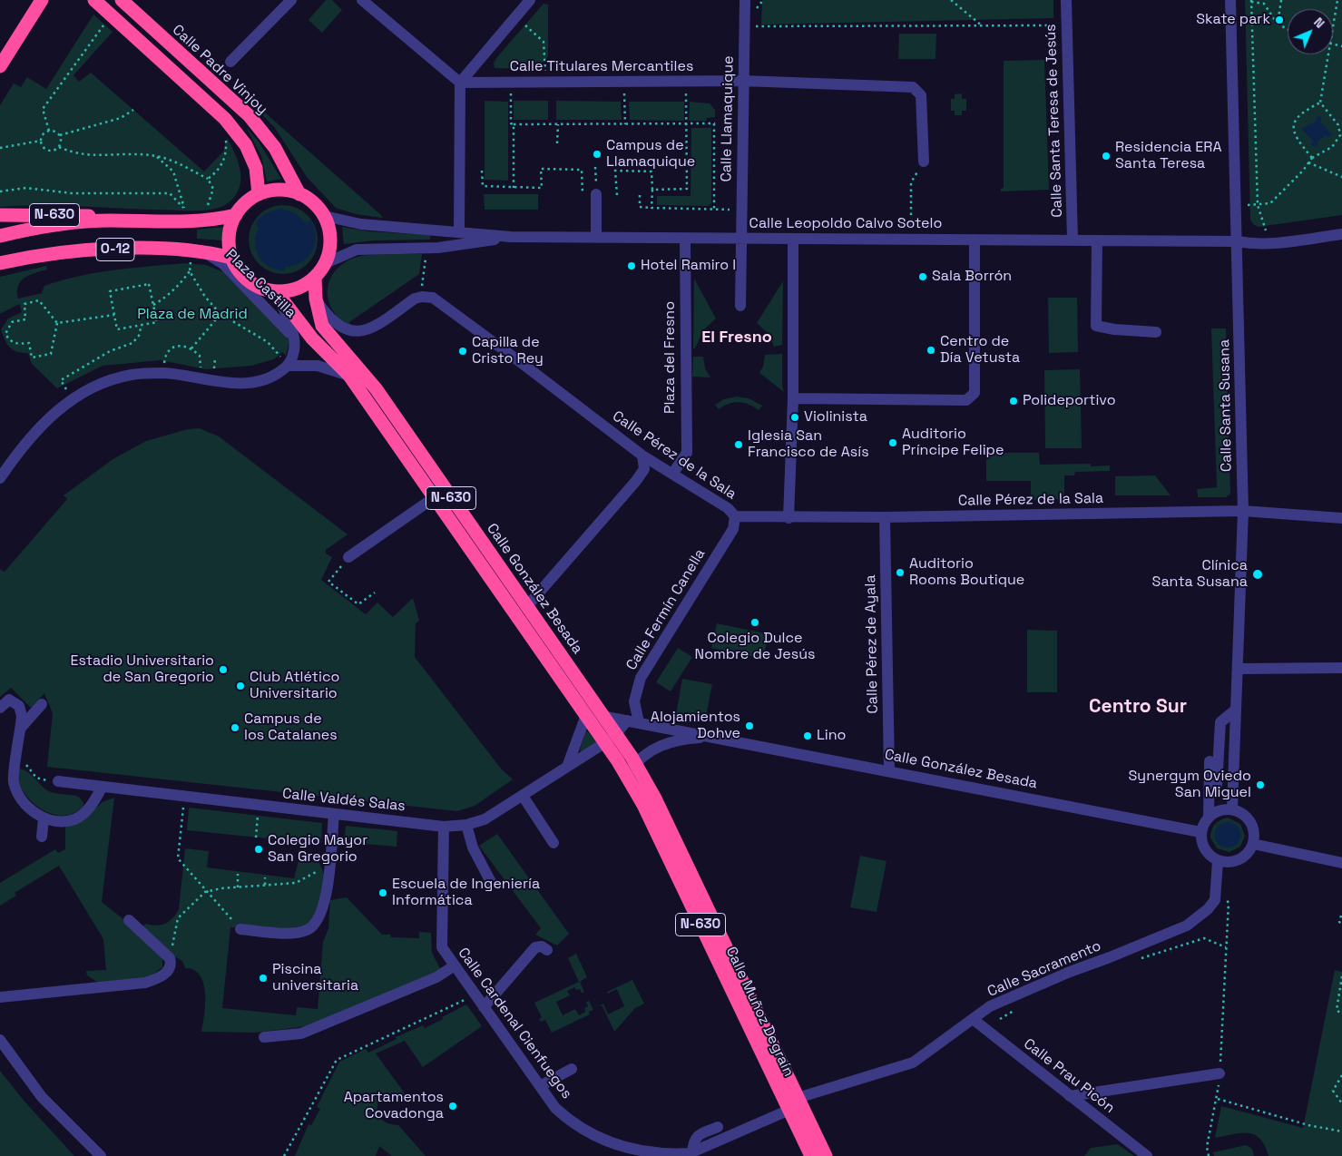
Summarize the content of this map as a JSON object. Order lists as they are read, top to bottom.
{
  "streets": {
    "highway": [
      "Calle Padre Vinjoy",
      "N-630",
      "O-12",
      "Calle González Besada",
      "Calle Muñoz Degraín"
    ],
    "street": [
      "Calle Titulares Mercantiles",
      "Calle Llamaquique",
      "Calle Santa Teresa de Jesús",
      "Calle Leopoldo Calvo Sotelo",
      "Plaza Castilla",
      "Plaza del Fresno",
      "Calle Santa Susana",
      "Calle Pérez de la Sala",
      "Calle Fermín Canella",
      "Calle Pérez de Ayala",
      "Calle Valdés Salas",
      "Calle Sacramento",
      "Calle Cardenal Cienfuegos",
      "Calle Prau Picón"
    ]
  },
  "crossings": [
    ["Calle Titulares Mercantiles", "Calle Llamaquique"],
    ["Calle Padre Vinjoy", "Calle Leopoldo Calvo Sotelo"],
    ["Calle Padre Vinjoy", "O-12"],
    ["Calle Padre Vinjoy", "Calle González Besada"],
    ["Calle Llamaquique", "Calle Leopoldo Calvo Sotelo"],
    ["Calle Santa Teresa de Jesús", "Calle Leopoldo Calvo Sotelo"],
    ["N-630", "O-12"],
    ["Calle Leopoldo Calvo Sotelo", "O-12"],
    ["Calle Leopoldo Calvo Sotelo", "Plaza del Fresno"],
    ["Calle Leopoldo Calvo Sotelo", "Calle Santa Susana"],
    ["Calle Leopoldo Calvo Sotelo", "Calle González Besada"],
    ["O-12", "Plaza Castilla"],
    ["O-12", "Calle González Besada"],
    ["Plaza del Fresno", "Calle Pérez de la Sala"],
    ["Calle Santa Susana", "Calle Pérez de la Sala"],
    ["Calle Santa Susana", "Calle González Besada"],
    ["Calle Santa Susana", "Calle Sacramento"],
    ["Calle Pérez de la Sala", "Calle Fermín Canella"],
    ["Calle Pérez de la Sala", "Calle Pérez de Ayala"],
    ["Calle González Besada", "Calle Fermín Canella"],
    ["Calle González Besada", "Calle Pérez de Ayala"],
    ["Calle González Besada", "Calle Sacramento"],
    ["Calle González Besada", "Calle Muñoz Degraín"],
    ["Calle Valdés Salas", "Calle Muñoz Degraín"],
    ["Calle Valdés Salas", "Calle Cardenal Cienfuegos"],
    ["Calle Sacramento", "Calle Muñoz Degraín"],
    ["Calle Sacramento", "Calle Cardenal Cienfuegos"],
    ["Calle Sacramento", "Calle Prau Picón"],
    ["Calle Muñoz Degraín", "Calle Cardenal Cienfuegos"]
  ],
  "districts": ["El Fresno", "Centro Sur"],
  "parks": ["Plaza de Madrid"],
  "places": [
    "Skate park",
    "Campus de Llamaquique",
    "Residencia ERA Santa Teresa",
    "Hotel Ramiro I",
    "Sala Borrón",
    "Centro de Día Vetusta",
    "Capilla de Cristo Rey",
    "Polideportivo",
    "Violinista",
    "Auditorio Príncipe Felipe",
    "Iglesia San Francisco de Asís",
    "Auditorio Rooms Boutique",
    "Clínica Santa Susana",
    "Colegio Dulce Nombre de Jesús",
    "Estadio Universitario de San Gregorio",
    "Club Atlético Universitario",
    "Alojamientos Dohve",
    "Campus de los Catalanes",
    "Lino",
    "Synergym Oviedo San Miguel",
    "Colegio Mayor San Gregorio",
    "Escuela de Ingeniería Informática",
    "Piscina universitaria",
    "Apartamentos Covadonga"
  ],
  "north": "top right"
}
